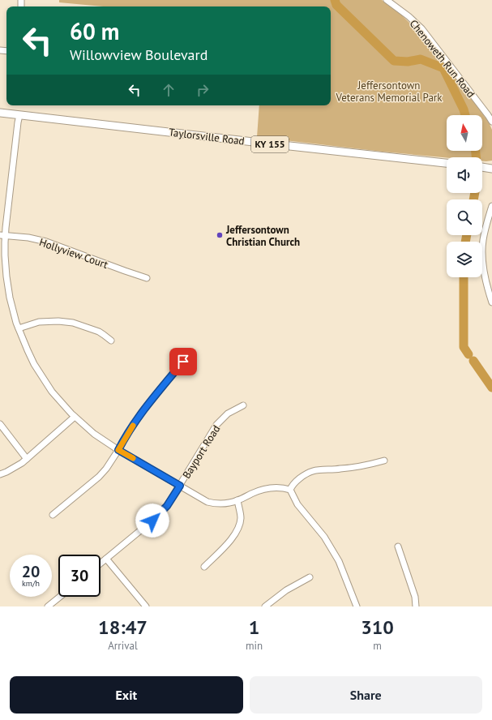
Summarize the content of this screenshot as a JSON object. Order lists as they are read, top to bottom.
{
  "streets": {
    "main road": ["Taylorsville Road", "KY 155"],
    "street": ["Chenoweth Run Road", "Hollyview Court", "Bayport Road"]
  },
  "parks": ["Jeffersontown Veterans Memorial Park"],
  "places": ["Jeffersontown Christian Church"],
  "north": "top",
  "page": {
    "turn": ["60 m", "Willowview Boulevard"],
    "speed": "20 km/h",
    "limit": "30",
    "eta": [
      "18:47",
      "Arrival",
      "1",
      "min",
      "310",
      "m"
    ],
    "buttons": ["Exit", "Share"]
  }
}
